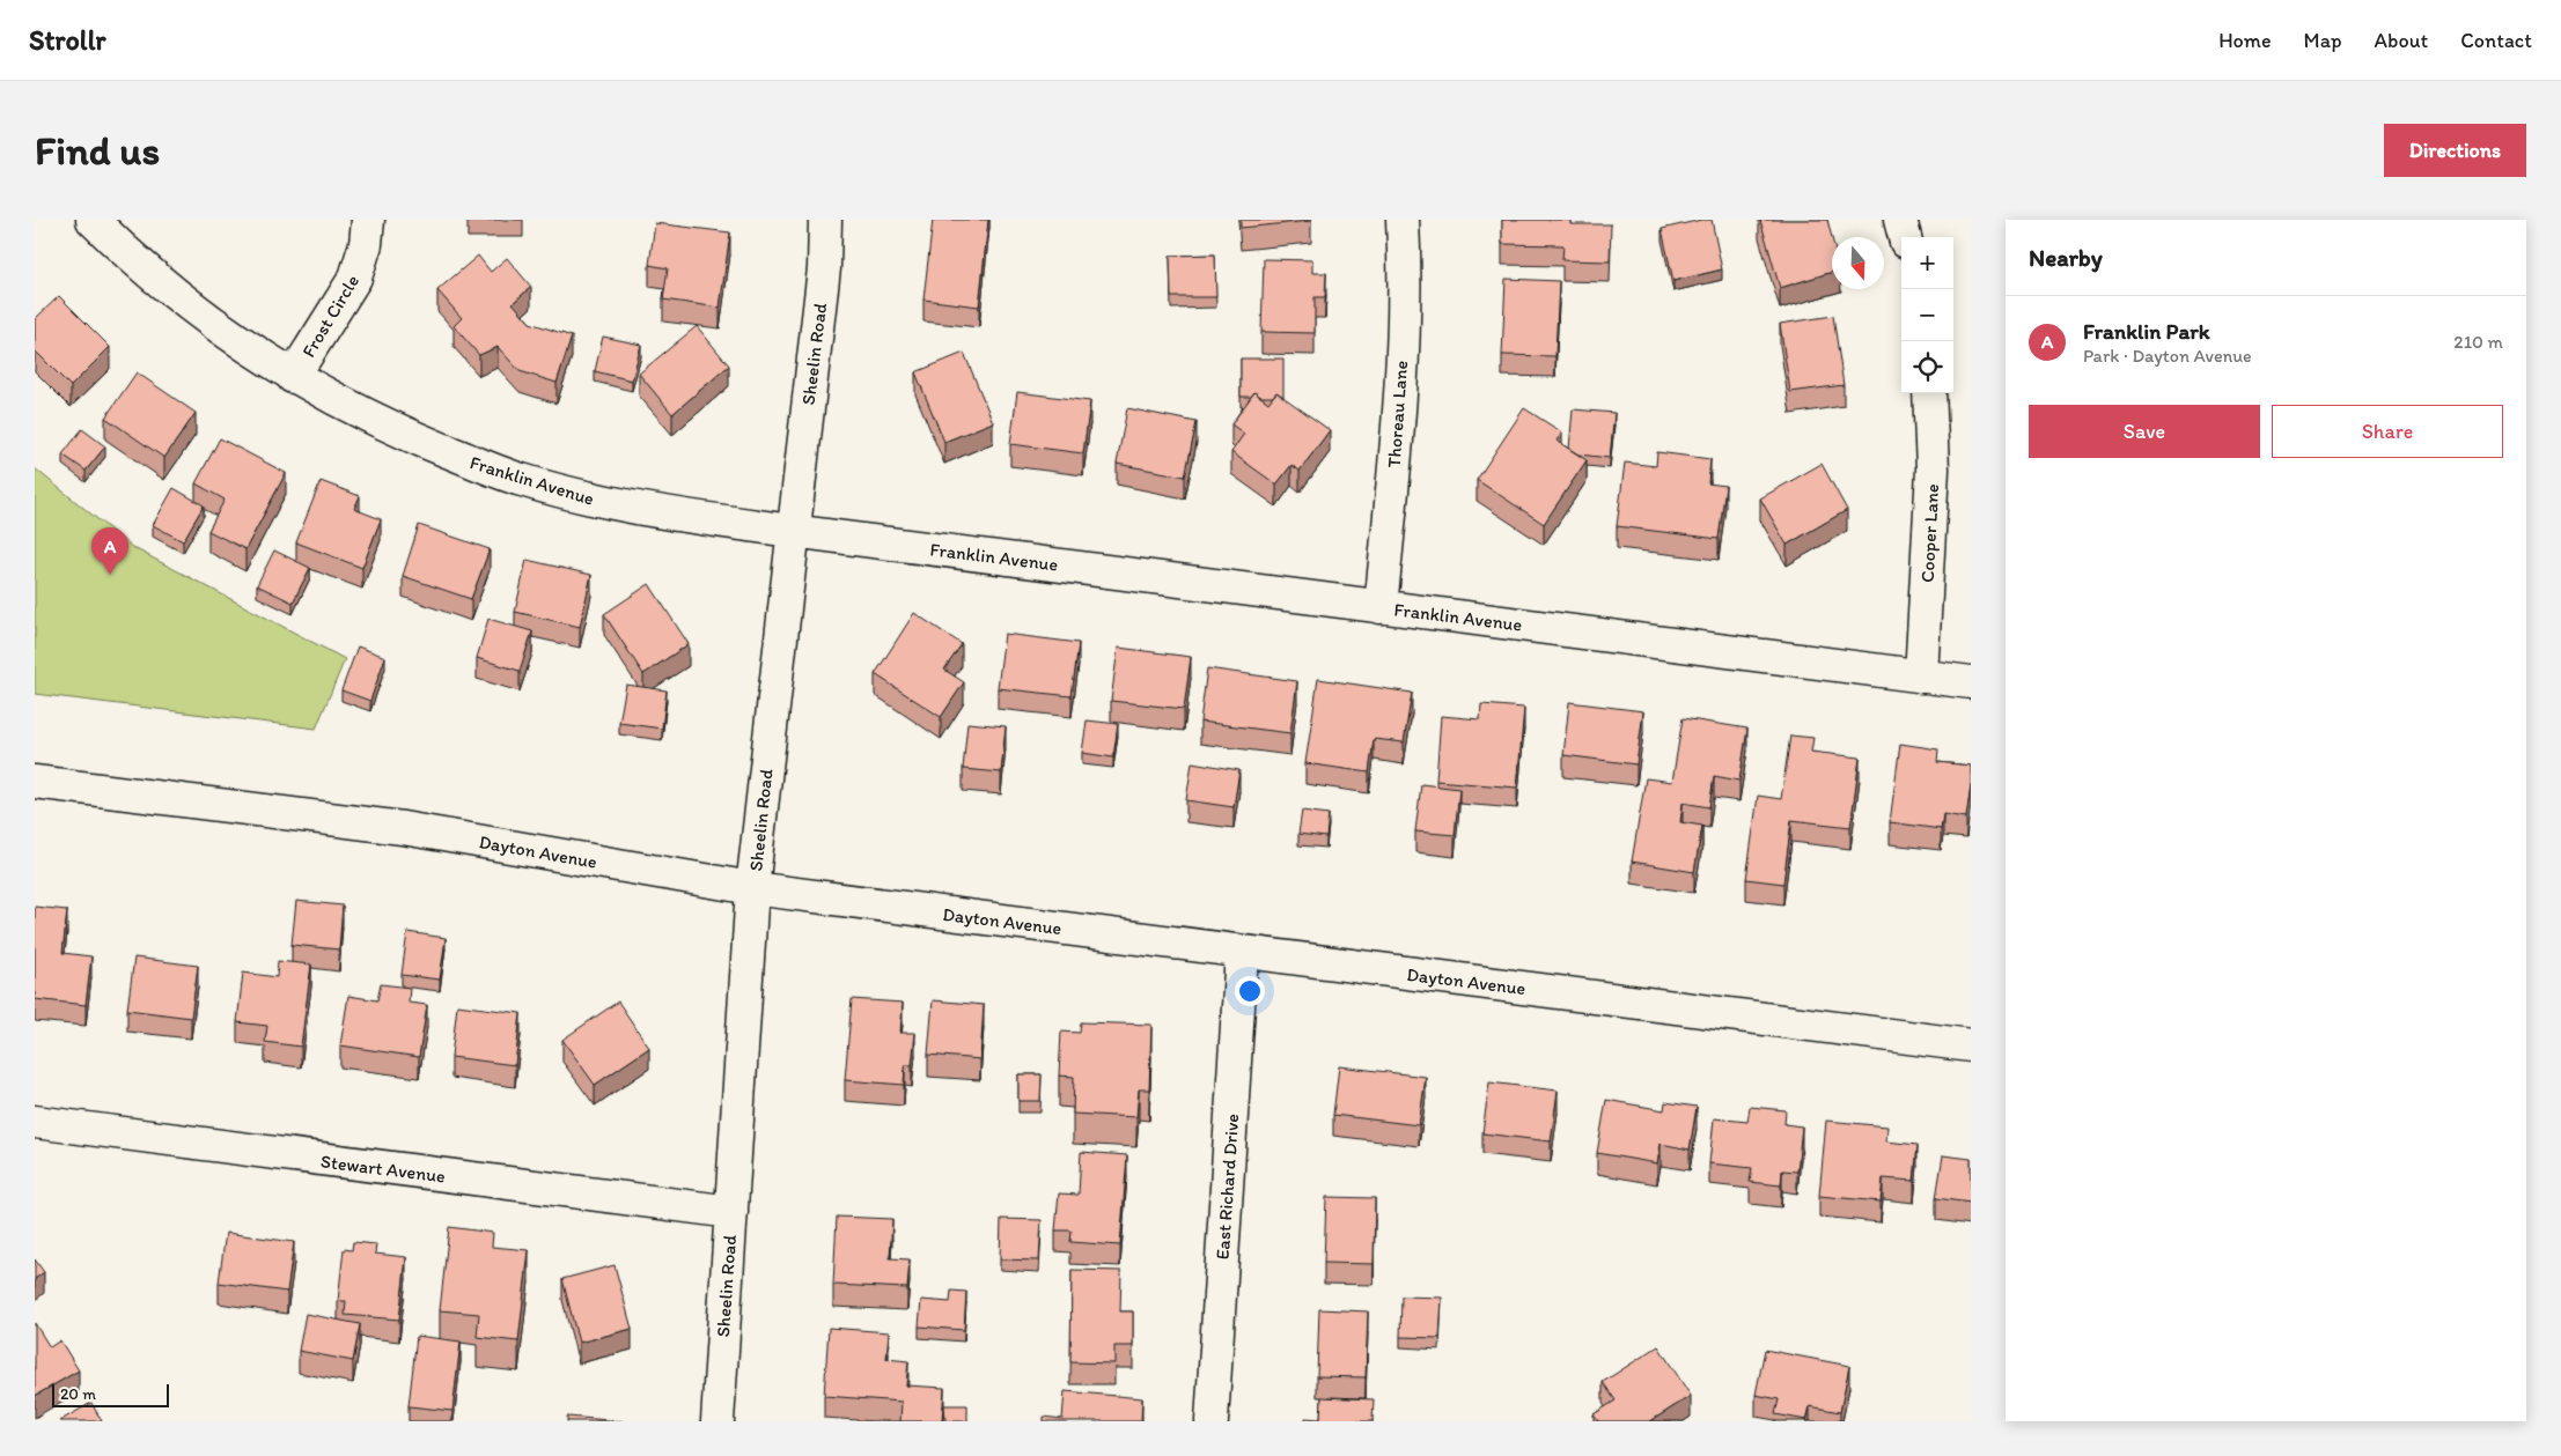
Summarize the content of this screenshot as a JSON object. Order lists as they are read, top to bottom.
{
  "streets": {
    "street": [
      "Frost Circle",
      "Sheelin Road",
      "Thoreau Lane",
      "Franklin Avenue",
      "Cooper Lane",
      "Dayton Avenue",
      "Stewart Avenue",
      "East Richard Drive"
    ]
  },
  "crossings": [
    ["Frost Circle", "Franklin Avenue"],
    ["Sheelin Road", "Franklin Avenue"],
    ["Sheelin Road", "Dayton Avenue"],
    ["Sheelin Road", "Stewart Avenue"],
    ["Thoreau Lane", "Franklin Avenue"],
    ["Franklin Avenue", "Cooper Lane"],
    ["Dayton Avenue", "East Richard Drive"]
  ],
  "scale_bar": "20 m",
  "north": "bottom",
  "page": {
    "header": "Strollr",
    "nav": [
      "Home",
      "Map",
      "About",
      "Contact"
    ],
    "buttons": [
      "Directions",
      ["Save", "Share"]
    ],
    "title": "Find us",
    "heading": "Nearby",
    "map_buttons": ["+", "−"],
    "list": [
      {
        "mark": "A",
        "name": "Franklin Park",
        "note": "Park · Dayton Avenue",
        "value": "210 m"
      }
    ],
    "pins": "A",
    "scale": "20 m"
  }
}
